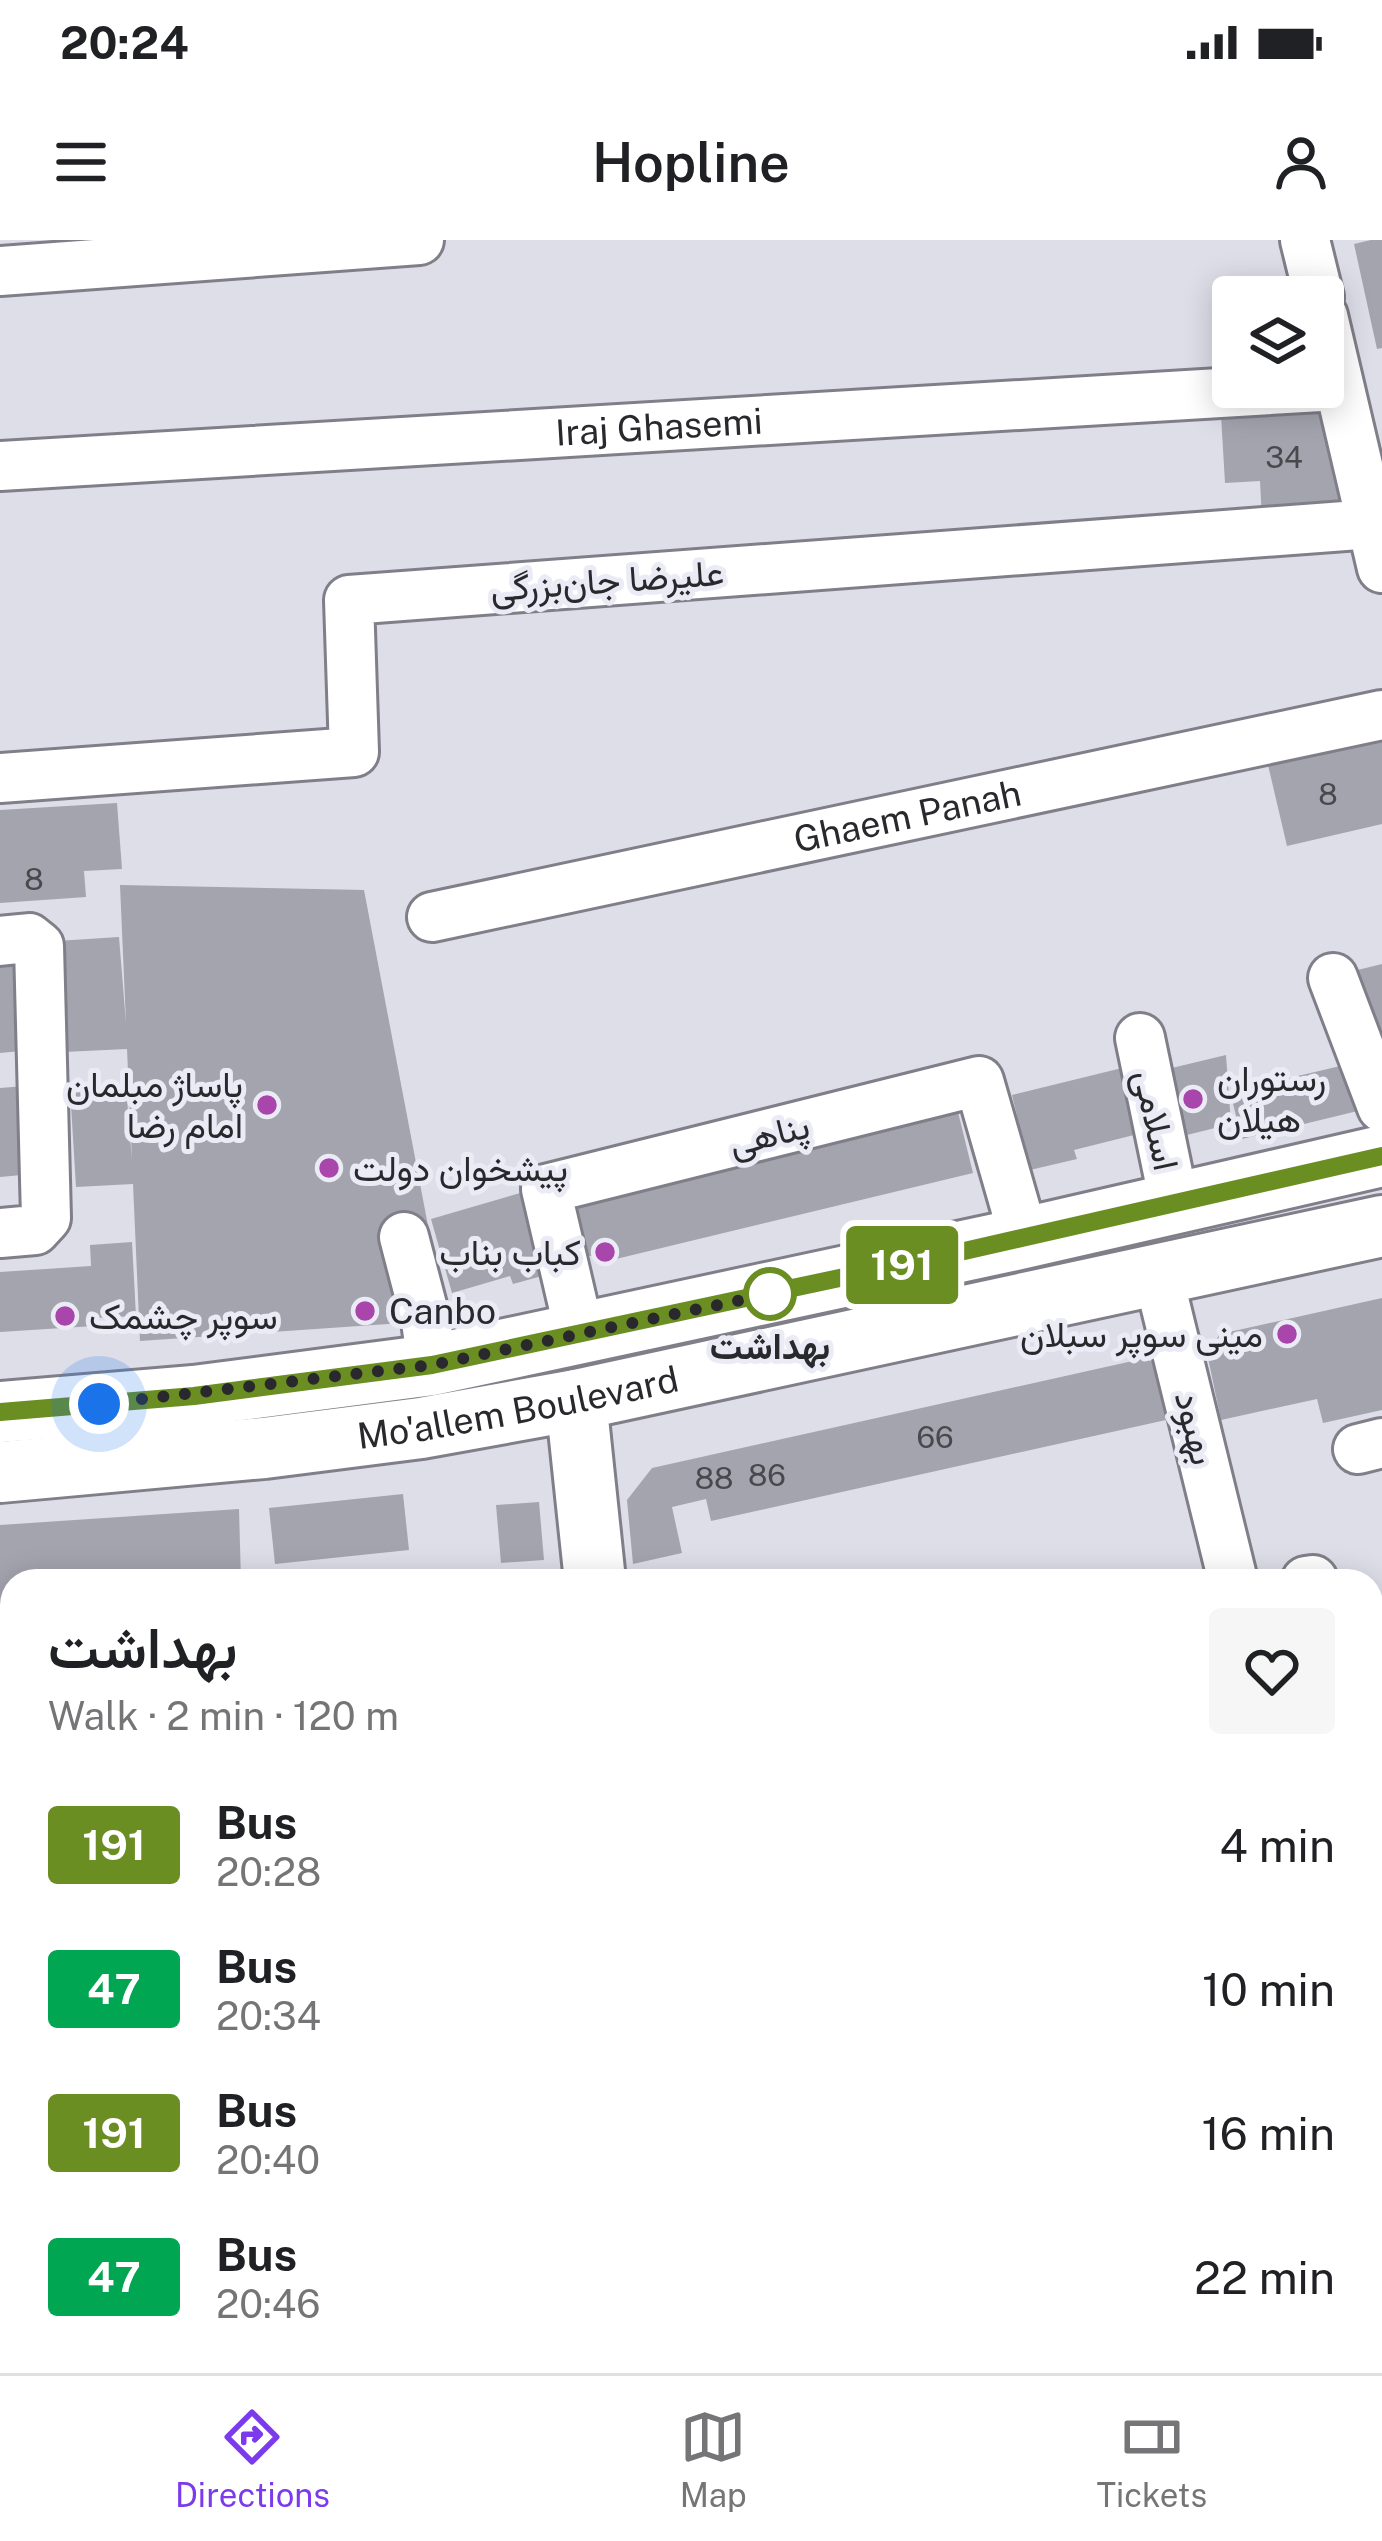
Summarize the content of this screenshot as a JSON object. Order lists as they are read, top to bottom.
{
  "streets": {
    "main road": ["Mo'allem Boulevard"],
    "street": [
      "Iraj Ghasemi",
      "علیرضا جان‌بزرگی",
      "Ghaem Panah",
      "اسلامی",
      "پناهی",
      "بهبود"
    ]
  },
  "crossings": [
    ["اسلامی", "Mo'allem Boulevard"],
    ["پناهی", "Mo'allem Boulevard"],
    ["Mo'allem Boulevard", "بهبود"]
  ],
  "places": [
    "رستوران هیلان",
    "پاساژ مبلمان امام رضا",
    "پیشخوان دولت",
    "کباب بناب",
    "بهداشت",
    "Canbo",
    "سوپر چشمک",
    "مینی سوپر سبلان"
  ],
  "lines": ["bus line 191"],
  "house_numbers": [
    "34",
    "8",
    "8",
    "66",
    "86",
    "88"
  ],
  "page": {
    "status": "20:24",
    "header": "Hopline",
    "on_map": "191",
    "heading": ["بهداشت", "Walk · 2 min · 120 m"],
    "list": [
      {
        "mark": "191",
        "name": "Bus",
        "note": "20:28",
        "value": "4 min"
      },
      {
        "mark": "47",
        "name": "Bus",
        "note": "20:34",
        "value": "10 min"
      },
      {
        "mark": "191",
        "name": "Bus",
        "note": "20:40",
        "value": "16 min"
      },
      {
        "mark": "47",
        "name": "Bus",
        "note": "20:46",
        "value": "22 min"
      }
    ],
    "tabs": ["Directions", "Map", "Tickets"]
  }
}
